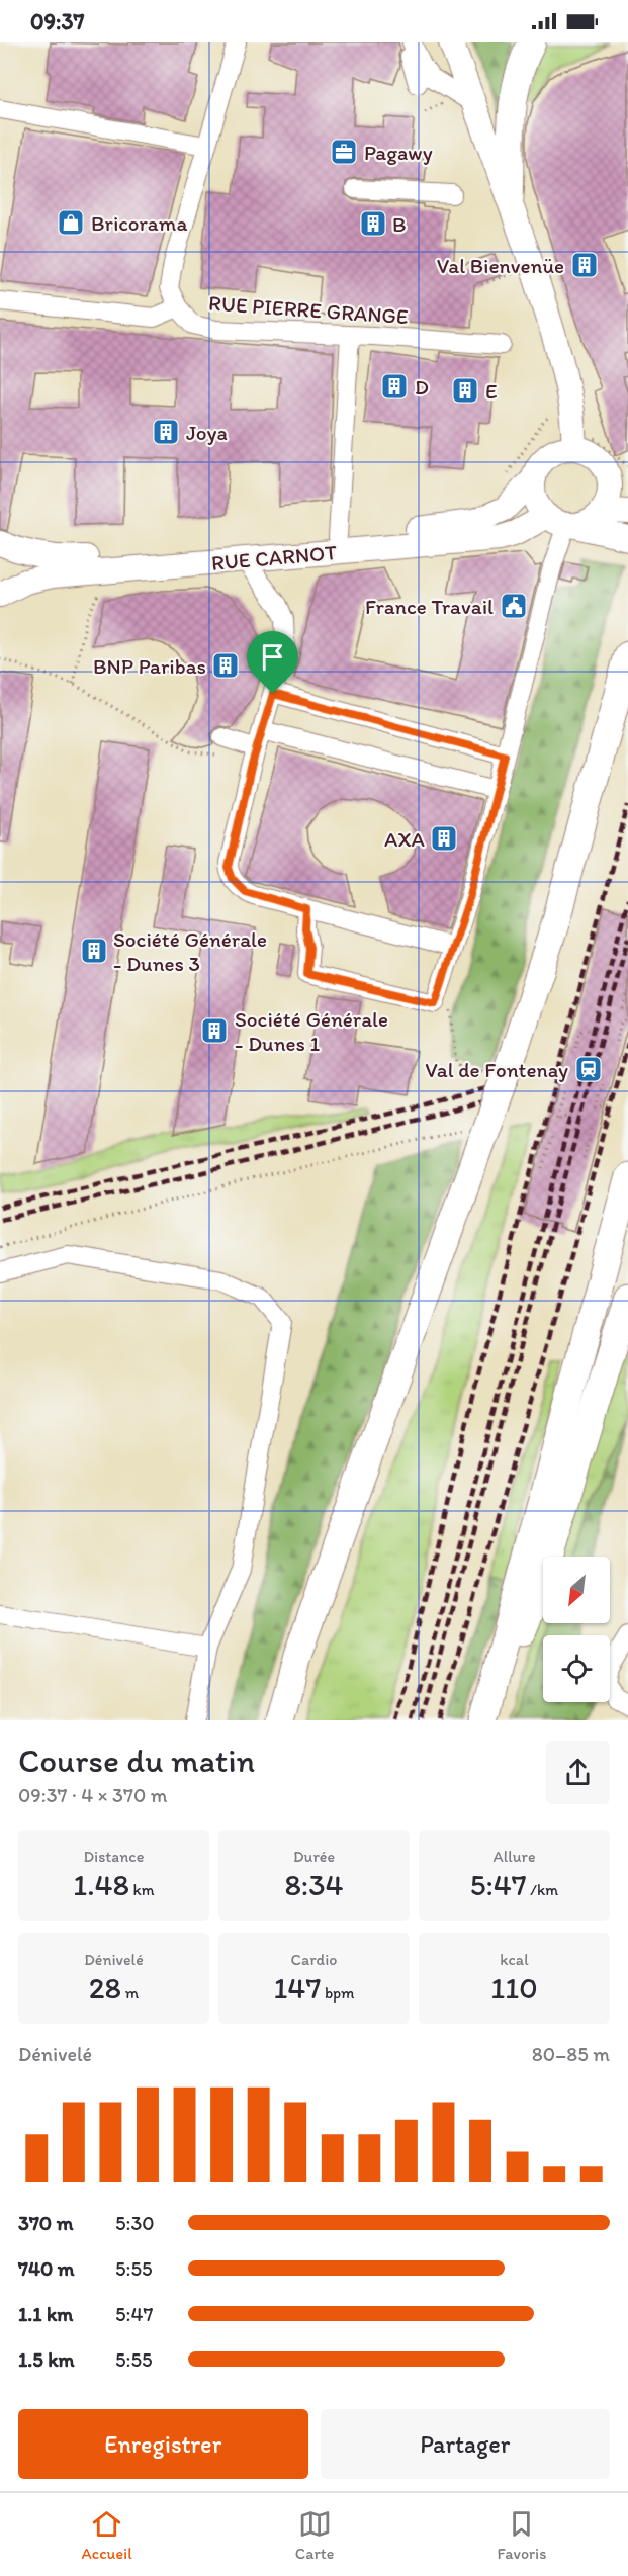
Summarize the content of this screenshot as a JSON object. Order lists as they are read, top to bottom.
{
  "streets": {
    "main road": ["RUE CARNOT"],
    "street": ["RUE PIERRE GRANGE"]
  },
  "places": {
    "office": ["Pagawy"],
    "shop": ["Bricorama"],
    "building": [
      "B",
      "Val Bienvenüe",
      "D",
      "E",
      "Joya",
      "BNP Paribas",
      "AXA",
      "Société Générale - Dunes 3",
      "Société Générale - Dunes 1"
    ],
    "public building": ["France Travail"],
    "station": ["Val de Fontenay"]
  },
  "north": "bottom left",
  "page": {
    "status": "09:37",
    "heading": ["Course du matin", "09:37 · 4 × 370 m"],
    "stats": [
      ["Distance", "1.48 km"],
      ["Durée", "8:34"],
      ["Allure", "5:47 /km"],
      ["Dénivelé", "28 m"],
      ["Cardio", "147 bpm"],
      ["kcal", "110"]
    ],
    "chart": ["Dénivelé", "80–85 m"],
    "list": [
      {
        "name": "370 m",
        "note": "5:30"
      },
      {
        "name": "740 m",
        "note": "5:55"
      },
      {
        "name": "1.1 km",
        "note": "5:47"
      },
      {
        "name": "1.5 km",
        "note": "5:55"
      }
    ],
    "buttons": ["Enregistrer", "Partager"],
    "tabs": ["Accueil", "Carte", "Favoris"]
  }
}
